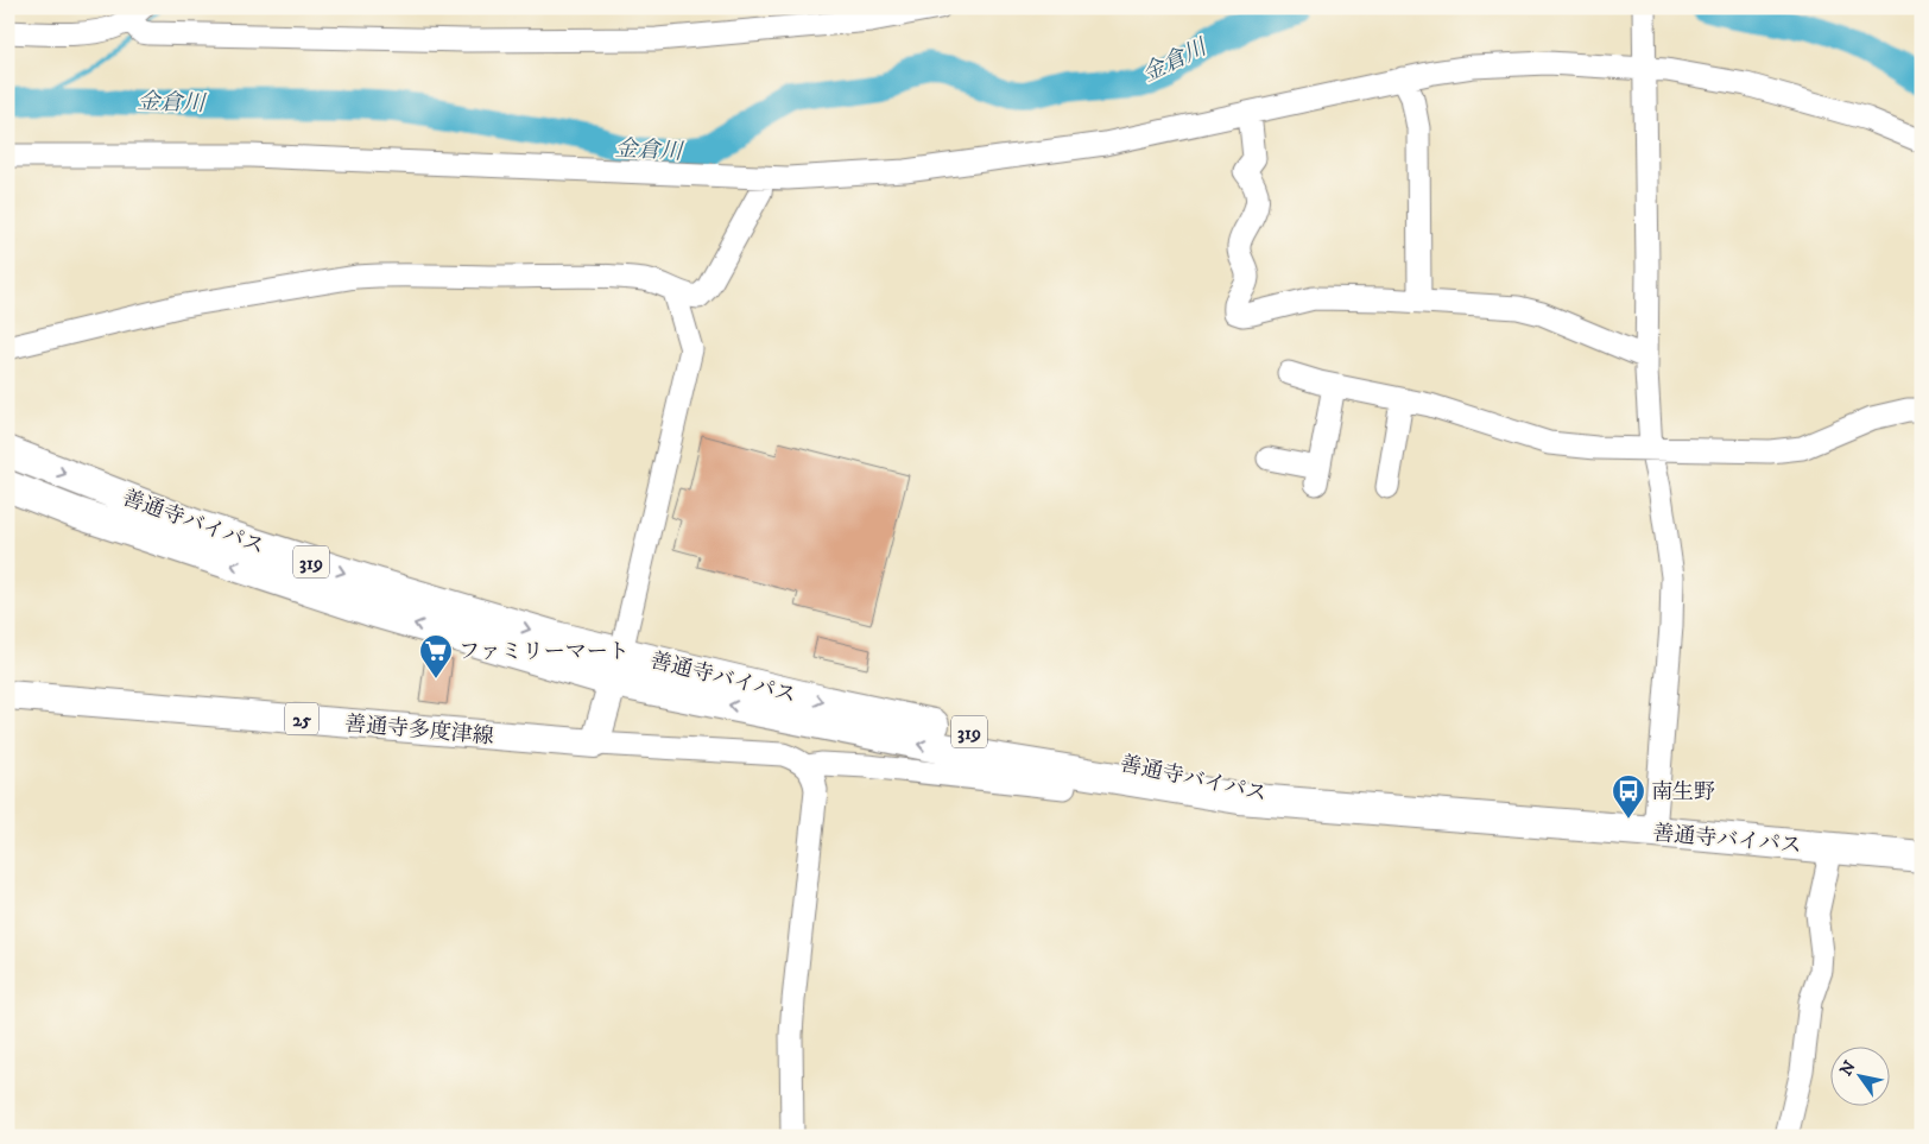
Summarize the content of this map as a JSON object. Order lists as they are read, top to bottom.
{
  "streets": {
    "highway": ["善通寺バイパス", "319"],
    "main road": ["25", "善通寺多度津線"]
  },
  "water": ["金倉川"],
  "places": {
    "supermarket": ["ファミリーマート"],
    "bus stop": ["南生野"]
  },
  "north": "top left"
}
